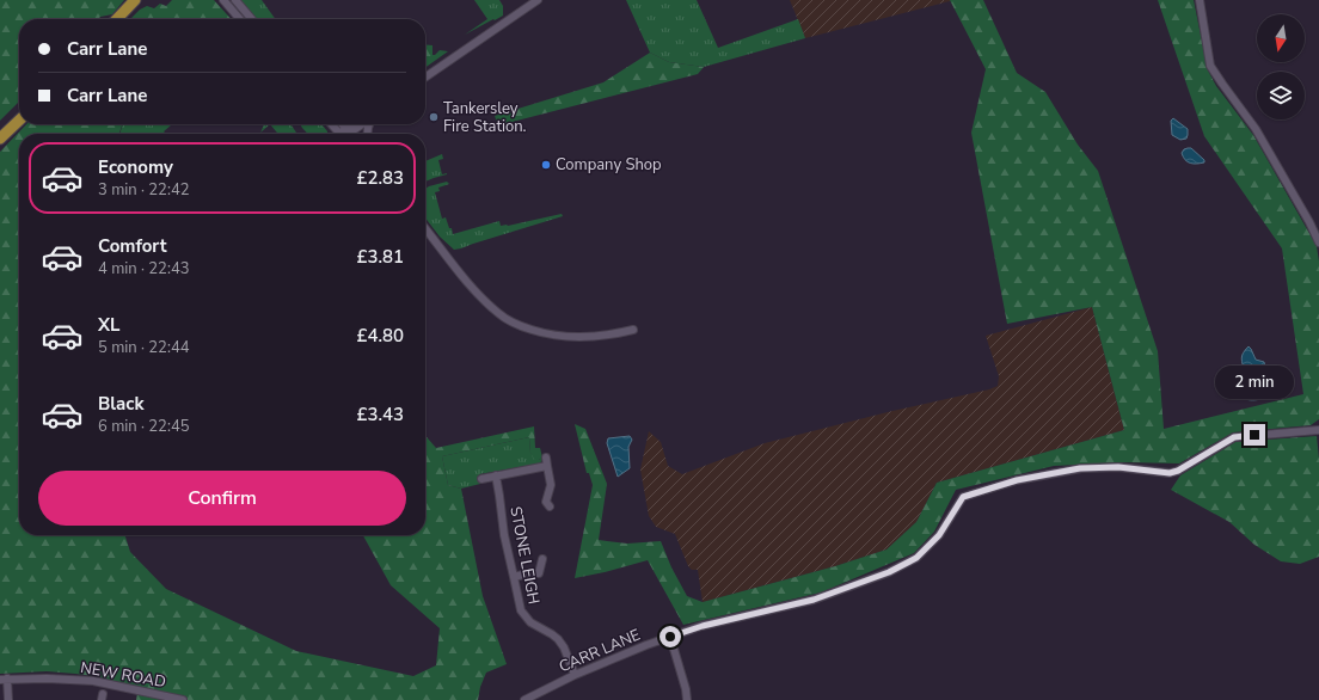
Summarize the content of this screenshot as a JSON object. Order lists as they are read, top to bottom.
{
  "streets": {
    "street": ["STONE LEIGH", "CARR LANE", "NEW ROAD"]
  },
  "crossings": [
    ["STONE LEIGH", "CARR LANE"]
  ],
  "places": ["Tankersley Fire Station.", "Company Shop"],
  "north": "bottom",
  "page": {
    "banner": ["Carr Lane", "Carr Lane"],
    "list": [
      {
        "name": "Economy",
        "note": "3 min · 22:42",
        "value": "£2.83"
      },
      {
        "name": "Comfort",
        "note": "4 min · 22:43",
        "value": "£3.81"
      },
      {
        "name": "XL",
        "note": "5 min · 22:44",
        "value": "£4.80"
      },
      {
        "name": "Black",
        "note": "6 min · 22:45",
        "value": "£3.43"
      }
    ],
    "bubble": "2 min",
    "buttons": "Confirm"
  }
}
